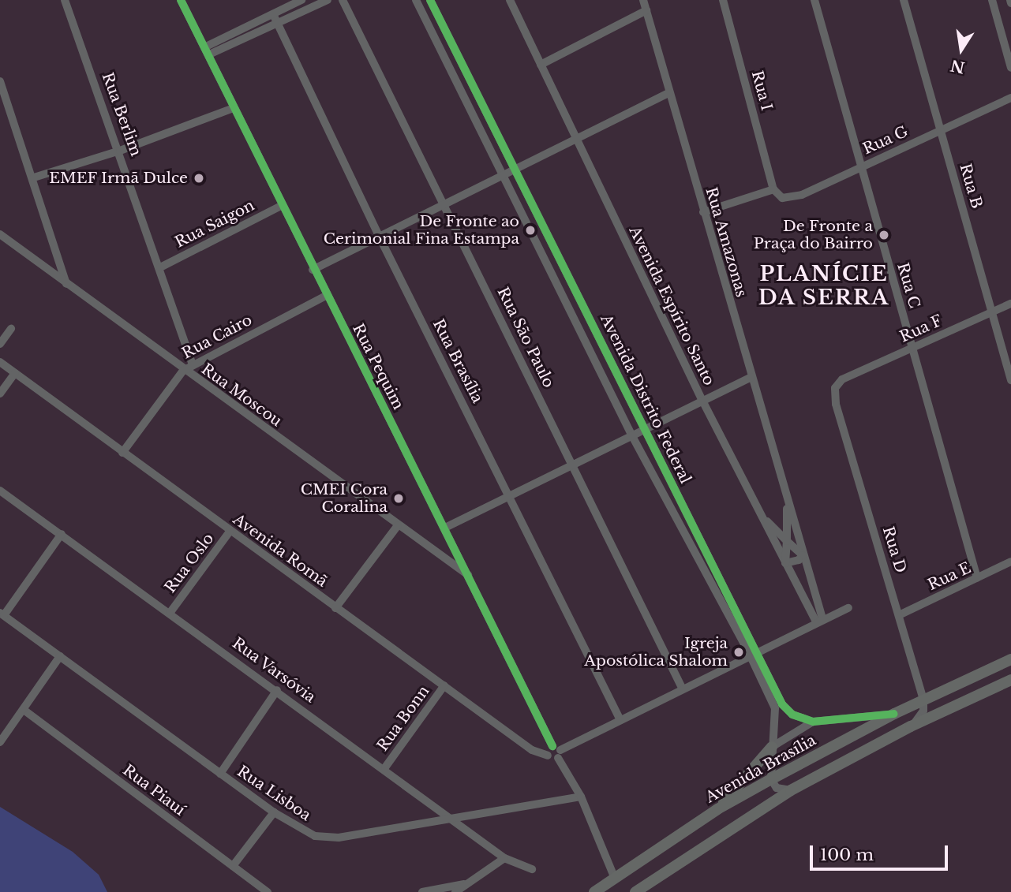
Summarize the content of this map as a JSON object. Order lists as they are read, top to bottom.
{
  "streets": {
    "street": [
      "Rua I",
      "Rua Berlim",
      "Rua G",
      "Rua B",
      "Rua Saigon",
      "Rua Amazonas",
      "Rua C",
      "Avenida Espírito Santo",
      "Rua F",
      "Rua Cairo",
      "Rua São Paulo",
      "Rua Brasília",
      "Rua Pequim",
      "Rua Moscou",
      "Avenida Distrito Federal",
      "Rua D",
      "Avenida Romã",
      "Rua Oslo",
      "Rua E",
      "Rua Varsóvia",
      "Rua Bonn",
      "Avenida Brasília",
      "Rua Piauí",
      "Rua Lisboa"
    ]
  },
  "crossings": [
    ["Rua I", "Rua G"],
    ["Rua Berlim", "Rua Saigon"],
    ["Rua Berlim", "Rua Cairo"],
    ["Rua G", "Rua B"],
    ["Rua G", "Rua C"],
    ["Rua B", "Rua F"],
    ["Rua Saigon", "Rua Pequim"],
    ["Rua Amazonas", "Avenida Espírito Santo"],
    ["Rua C", "Rua F"],
    ["Rua C", "Rua E"],
    ["Rua F", "Rua D"],
    ["Rua Cairo", "Rua Pequim"],
    ["Rua Cairo", "Rua Moscou"],
    ["Rua Cairo", "Avenida Romã"],
    ["Rua Pequim", "Rua Moscou"],
    ["Rua Pequim", "Avenida Romã"],
    ["Rua Pequim", "Avenida Brasília"],
    ["Rua Pequim", "Rua Lisboa"],
    ["Avenida Distrito Federal", "Avenida Brasília"],
    ["Rua D", "Rua E"],
    ["Rua D", "Avenida Brasília"],
    ["Avenida Romã", "Rua Oslo"],
    ["Avenida Romã", "Rua Bonn"],
    ["Rua Oslo", "Rua Varsóvia"],
    ["Rua Varsóvia", "Rua Bonn"],
    ["Rua Varsóvia", "Rua Lisboa"]
  ],
  "districts": ["PLANÍCIE DA SERRA"],
  "places": [
    "EMEF Irmã Dulce",
    "De Fronte ao Cerimonial Fina Estampa",
    "De Fronte a Praça do Bairro",
    "CMEI Cora Coralina",
    "Igreja Apostólica Shalom"
  ],
  "scale_bar": "100 m",
  "north": "bottom"
}
